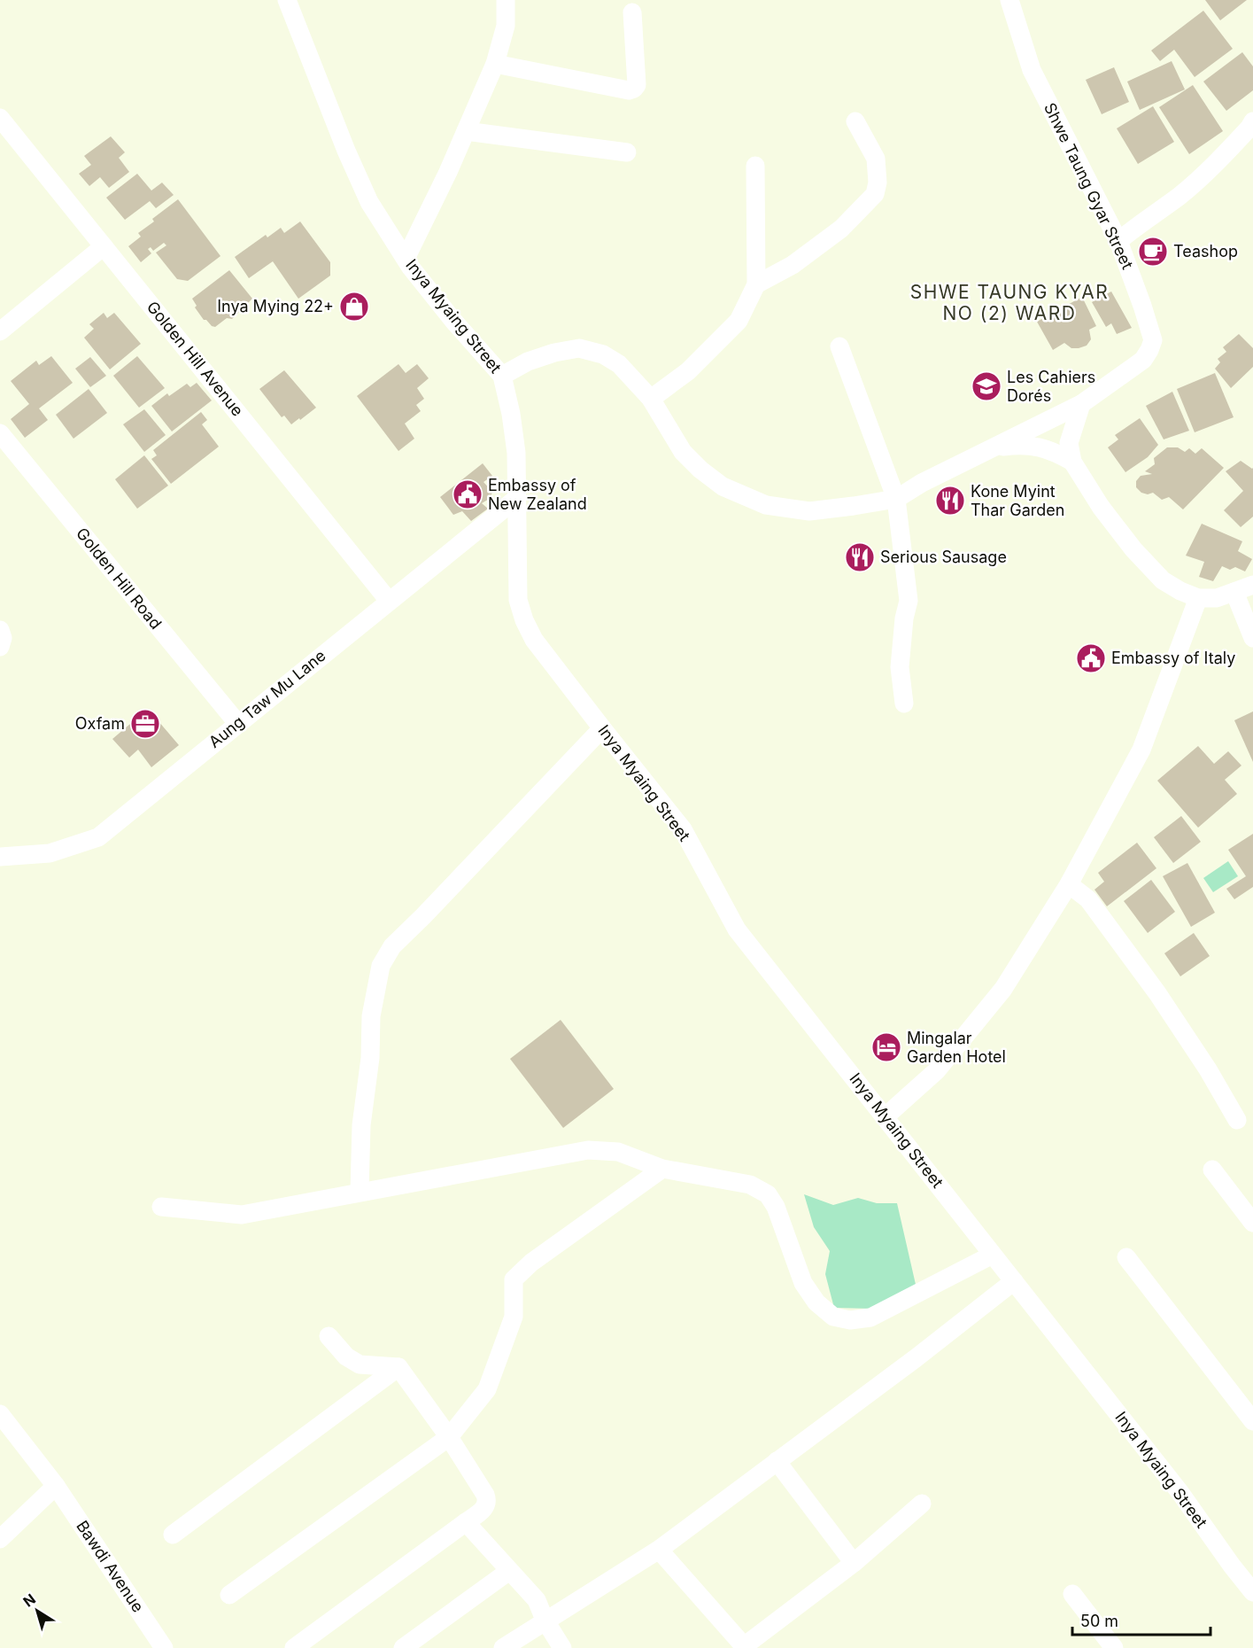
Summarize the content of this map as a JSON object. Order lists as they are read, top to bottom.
{
  "streets": {
    "street": [
      "Shwe Taung Gyar Street",
      "Inya Myaing Street",
      "Golden Hill Avenue",
      "Golden Hill Road",
      "Aung Taw Mu Lane",
      "Bawdi Avenue"
    ]
  },
  "crossings": [
    ["Shwe Taung Gyar Street", "Inya Myaing Street"],
    ["Inya Myaing Street", "Aung Taw Mu Lane"],
    ["Golden Hill Avenue", "Aung Taw Mu Lane"],
    ["Golden Hill Road", "Aung Taw Mu Lane"]
  ],
  "districts": ["SHWE TAUNG KYAR NO (2) WARD"],
  "places": {
    "cafe": ["Teashop"],
    "shop": ["Inya Mying 22+"],
    "school or university": ["Les Cahiers Dorés"],
    "public building": ["Embassy of New Zealand", "Embassy of Italy"],
    "restaurant": ["Kone Myint Thar Garden", "Serious Sausage"],
    "office": ["Oxfam"],
    "hotel": ["Mingalar Garden Hotel"]
  },
  "scale_bar": "50 m",
  "north": "top left"
}
